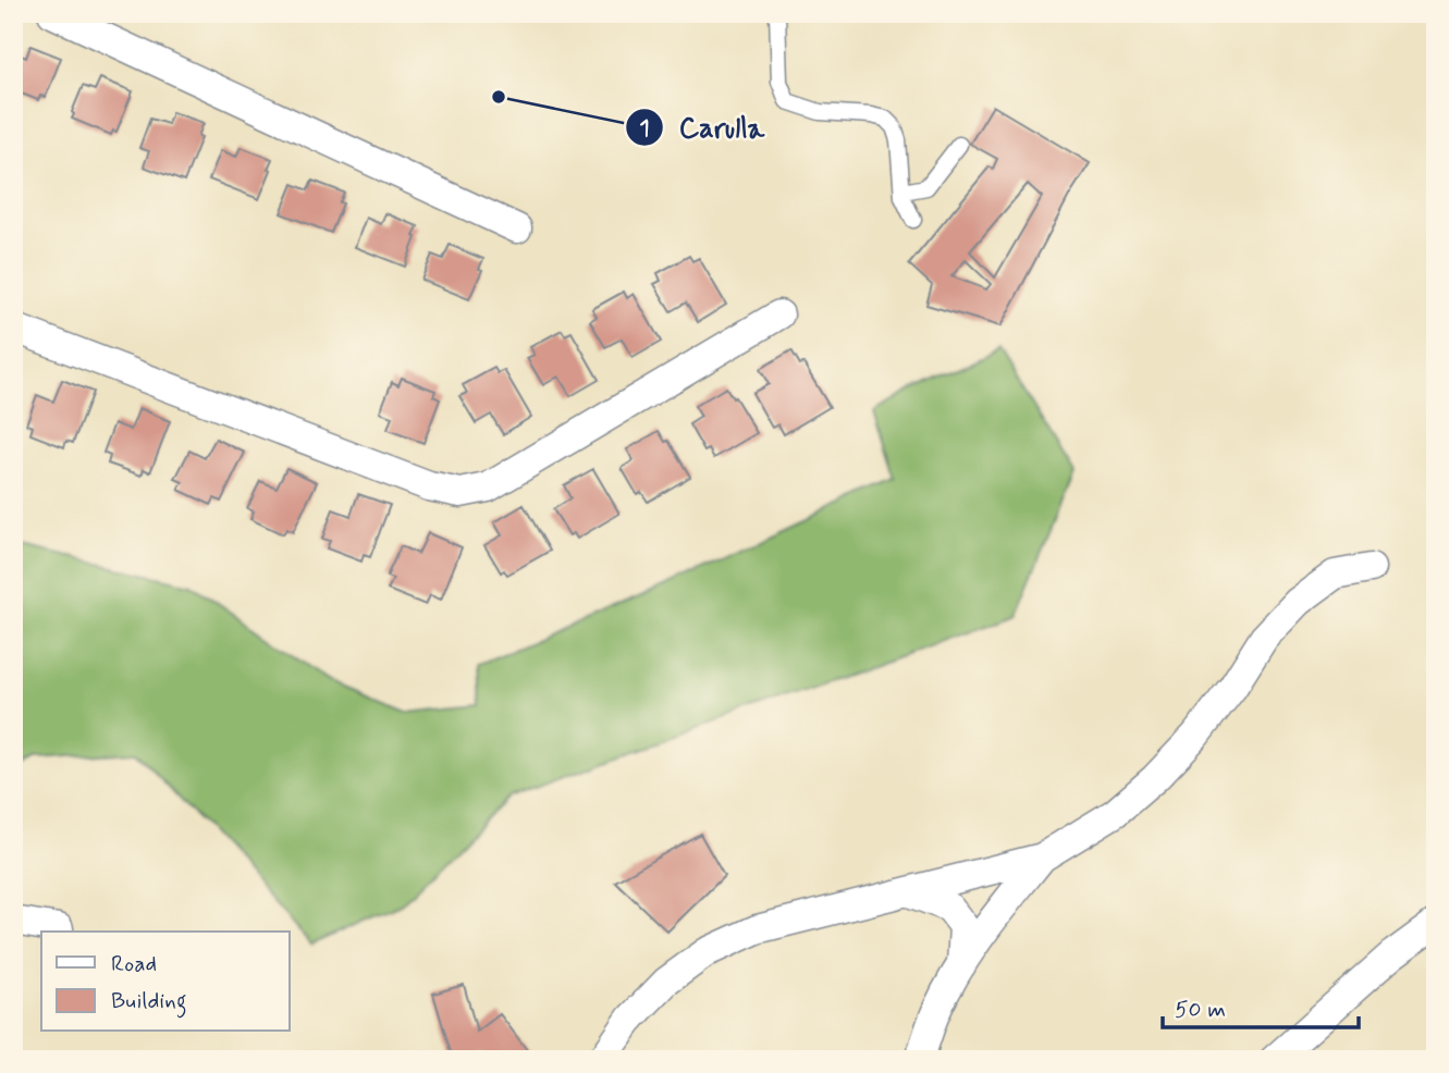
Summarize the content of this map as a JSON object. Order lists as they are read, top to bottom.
{
  "places": ["Carulla"],
  "legend": ["Road", "Building"],
  "scale_bar": "50 m"
}
